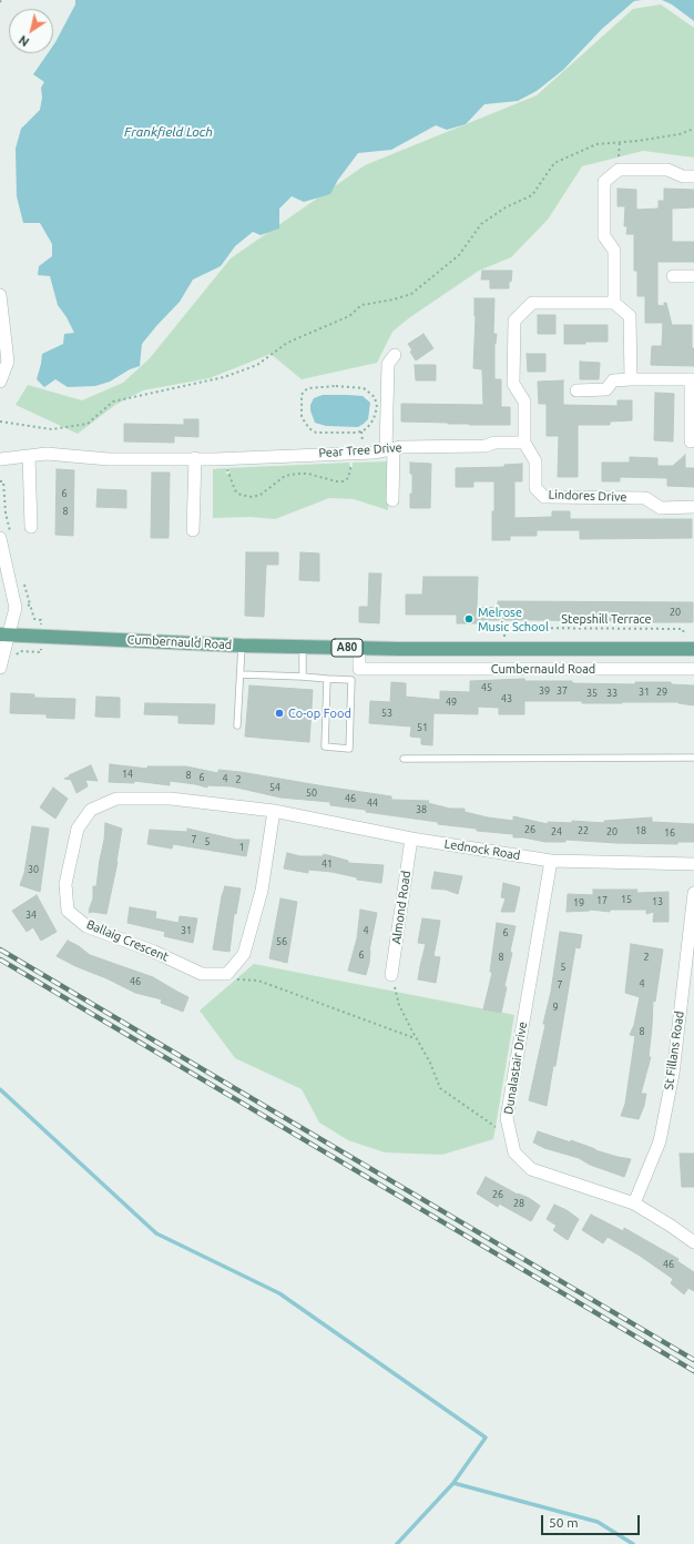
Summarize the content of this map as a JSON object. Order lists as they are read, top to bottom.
{
  "streets": {
    "main road": ["Cumbernauld Road", "A80"],
    "street": [
      "Pear Tree Drive",
      "Lindores Drive",
      "Lednock Road",
      "Almond Road",
      "Ballaig Crescent",
      "St Fillans Road",
      "Dunalastair Drive"
    ],
    "path": ["Stepshill Terrace"]
  },
  "crossings": [
    ["Pear Tree Drive", "Lindores Drive"],
    ["Stepshill Terrace", "Cumbernauld Road"],
    ["Lednock Road", "Almond Road"],
    ["Lednock Road", "Ballaig Crescent"],
    ["Lednock Road", "Dunalastair Drive"],
    ["St Fillans Road", "Dunalastair Drive"]
  ],
  "water": ["Frankfield Loch"],
  "places": ["Melrose Music School", "Co-op Food"],
  "house_numbers": [
    "6",
    "8",
    "20",
    "45",
    "39",
    "37",
    "31",
    "29",
    "35",
    "33",
    "43",
    "49",
    "53",
    "51",
    "14",
    "8",
    "6",
    "4",
    "2",
    "54",
    "50",
    "46",
    "44",
    "38",
    "26",
    "22",
    "18",
    "24",
    "20",
    "16",
    "7",
    "5",
    "1",
    "41",
    "30",
    "15",
    "17",
    "13",
    "19",
    "34",
    "31",
    "4",
    "6",
    "56",
    "6",
    "8",
    "2",
    "5",
    "46",
    "4",
    "7",
    "9",
    "8",
    "26",
    "28",
    "46"
  ],
  "scale_bar": "50 m",
  "north": "bottom left"
}
